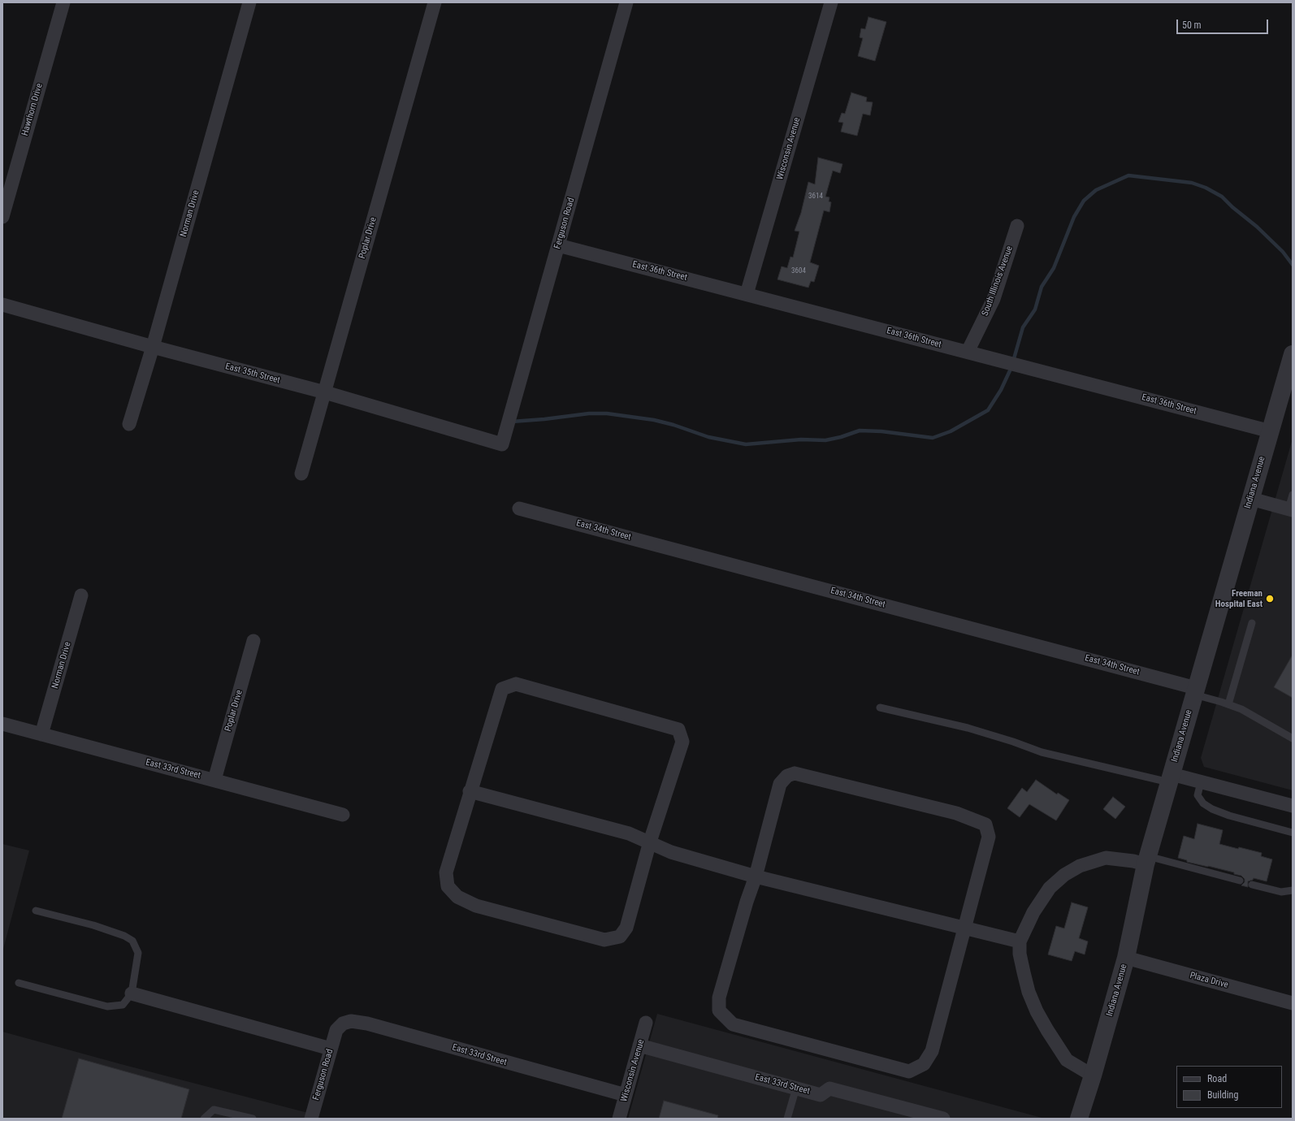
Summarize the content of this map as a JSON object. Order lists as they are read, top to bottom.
{
  "streets": {
    "street": [
      "Hawthorn Drive",
      "Wisconsin Avenue",
      "Norman Drive",
      "Ferguson Road",
      "Poplar Drive",
      "East 36th Street",
      "South Illinois Avenue",
      "East 35th Street",
      "Indiana Avenue",
      "East 34th Street",
      "East 33rd Street",
      "Plaza Drive"
    ]
  },
  "crossings": [
    ["Wisconsin Avenue", "East 36th Street"],
    ["Wisconsin Avenue", "East 33rd Street"],
    ["Norman Drive", "East 35th Street"],
    ["Norman Drive", "East 33rd Street"],
    ["Ferguson Road", "East 36th Street"],
    ["Ferguson Road", "East 35th Street"],
    ["Ferguson Road", "East 33rd Street"],
    ["Poplar Drive", "East 35th Street"],
    ["Poplar Drive", "East 33rd Street"],
    ["East 36th Street", "South Illinois Avenue"],
    ["East 36th Street", "Indiana Avenue"],
    ["Indiana Avenue", "East 34th Street"],
    ["Indiana Avenue", "Plaza Drive"]
  ],
  "places": ["Freeman Hospital East"],
  "house_numbers": ["3614", "3604"],
  "legend": ["Road", "Building"],
  "scale_bar": "50 m"
}
